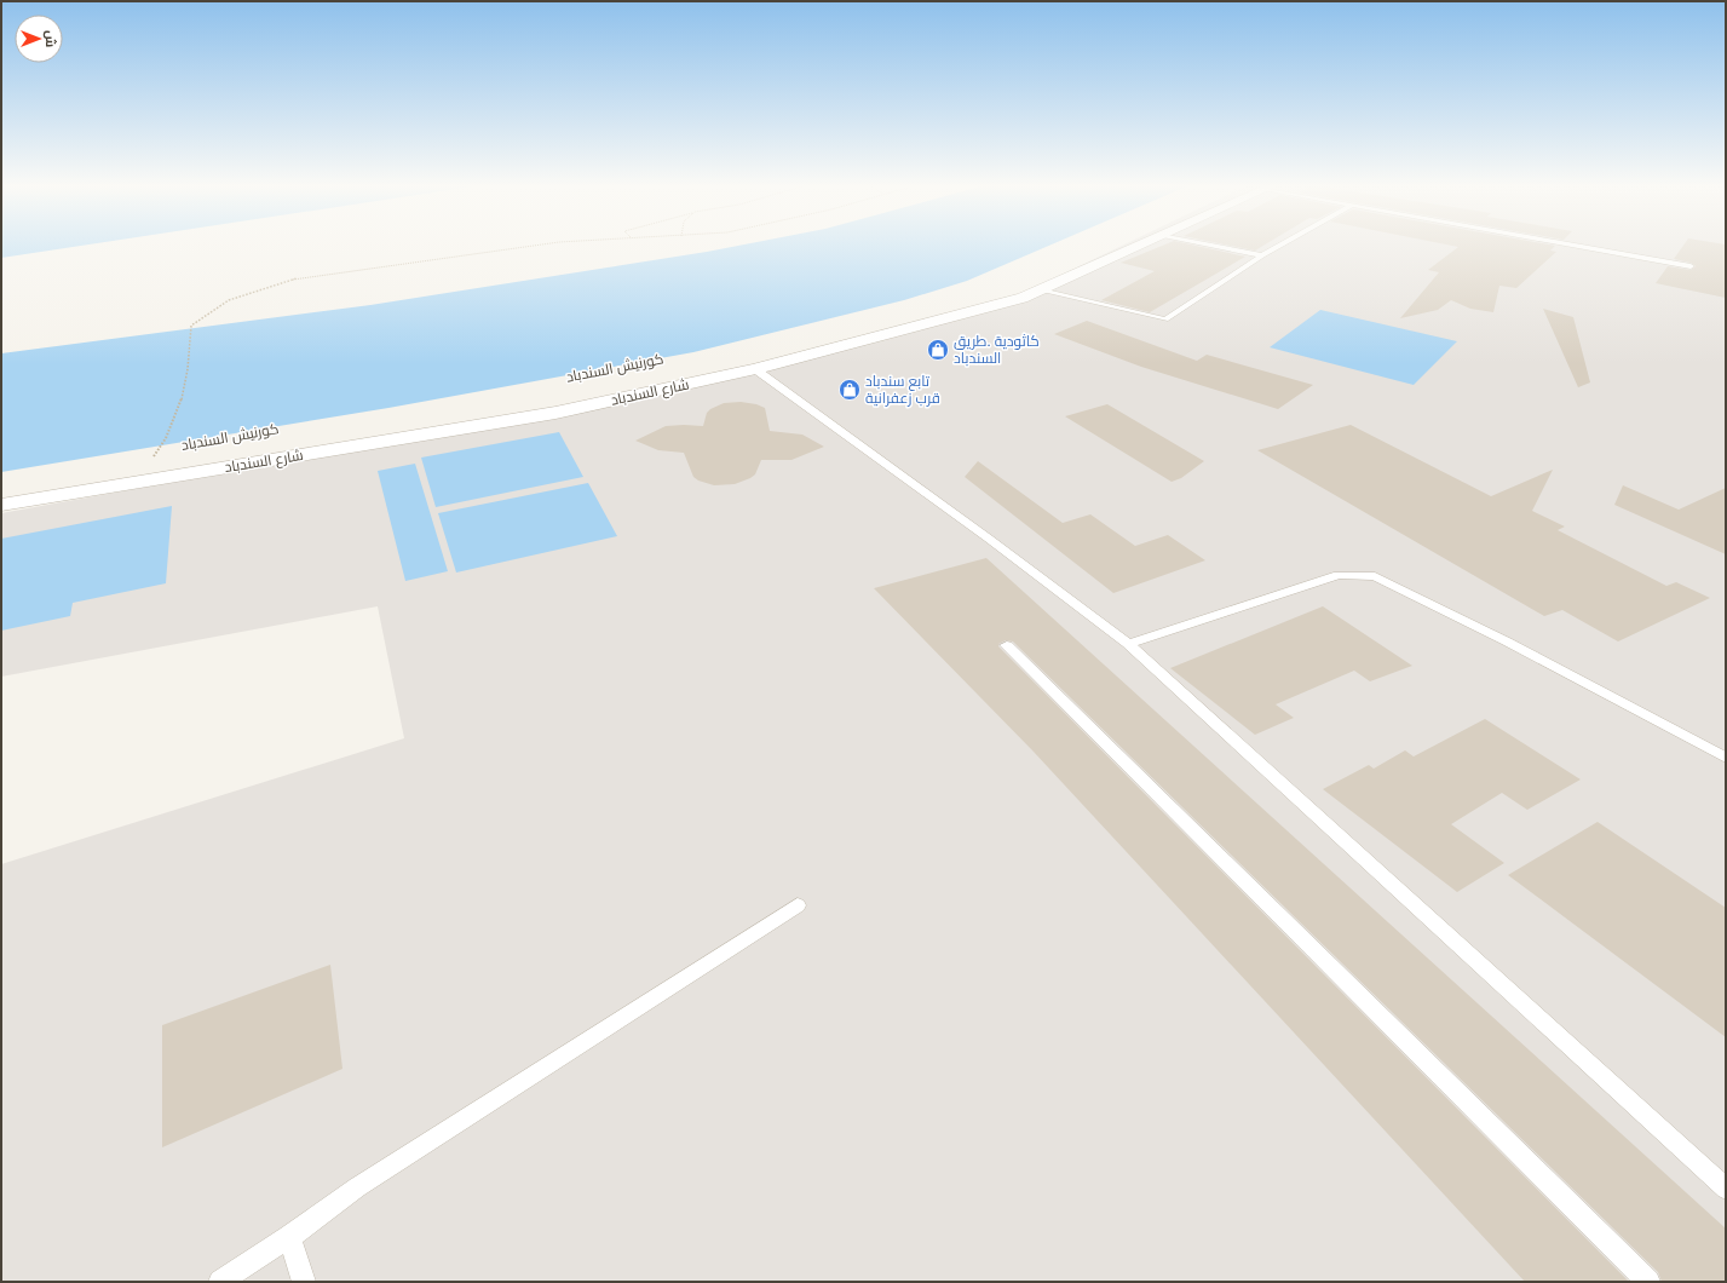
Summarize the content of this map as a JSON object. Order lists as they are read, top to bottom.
{
  "streets": {
    "street": ["شارع السندباد"]
  },
  "places": {
    "shop": ["كاثودية .طريق السندباد", "تابع سندباد قرب زعفرانية"]
  },
  "north": "right"
}
